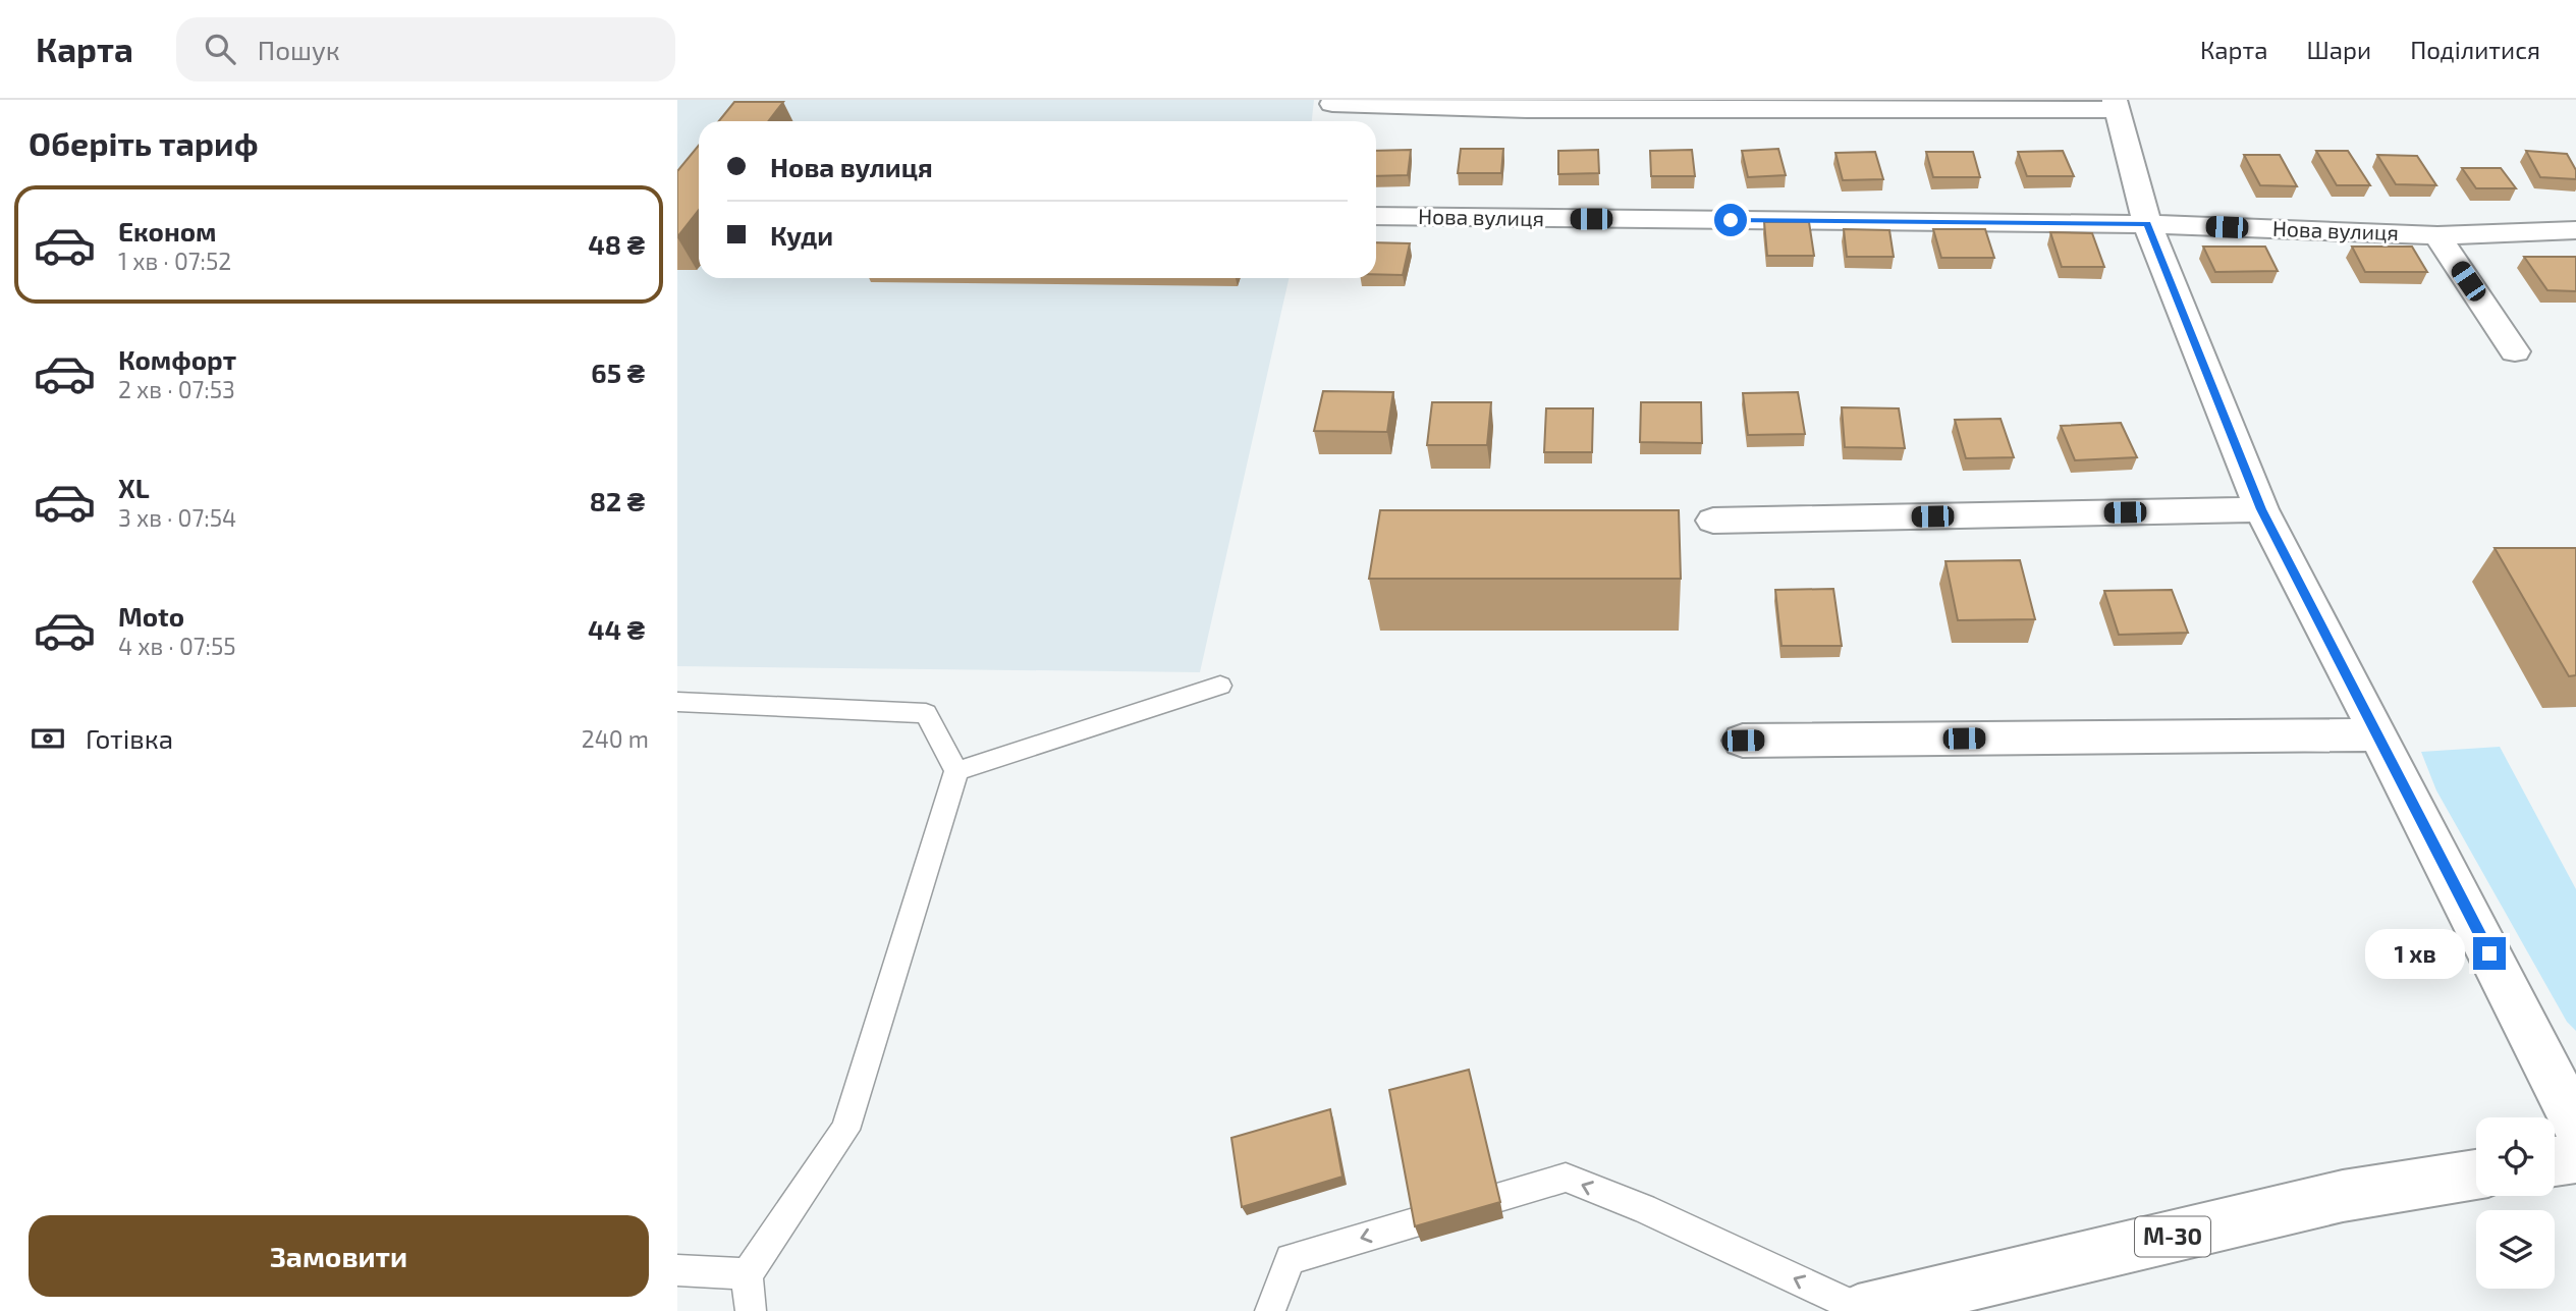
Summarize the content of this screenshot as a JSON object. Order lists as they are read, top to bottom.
{
  "streets": {
    "main road": ["Нова вулиця", "М-30"]
  },
  "page": {
    "header": "Карта",
    "search": "Пошук",
    "nav": ["Карта", "Шари", "Поділитися"],
    "heading": "Оберіть тариф",
    "banner": ["Нова вулиця", "Куди"],
    "list": [
      {
        "name": "Економ",
        "note": "1 хв · 07:52",
        "value": "48 ₴"
      },
      {
        "name": "Комфорт",
        "note": "2 хв · 07:53",
        "value": "65 ₴"
      },
      {
        "name": "XL",
        "note": "3 хв · 07:54",
        "value": "82 ₴"
      },
      {
        "name": "Moto",
        "note": "4 хв · 07:55",
        "value": "44 ₴"
      }
    ],
    "pay": ["Готівка", "240 m"],
    "bubble": "1 хв",
    "buttons": "Замовити"
  }
}
